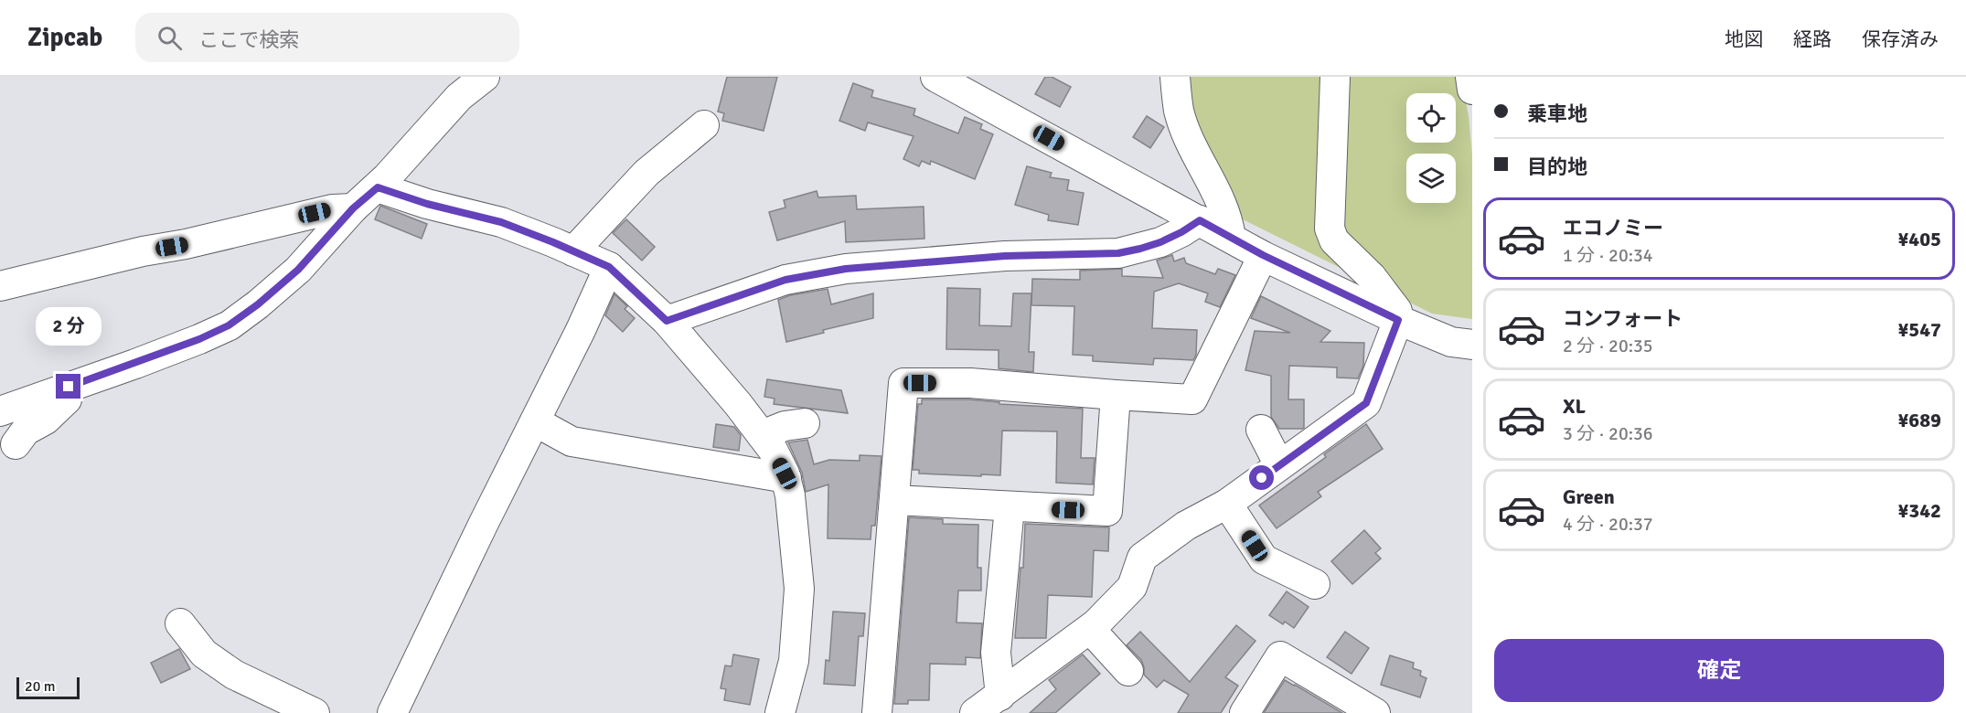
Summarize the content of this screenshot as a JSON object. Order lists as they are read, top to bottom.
{
  "scale_bar": "20 m",
  "page": {
    "header": "Zipcab",
    "search": "ここで検索",
    "nav": ["地図", "経路", "保存済み"],
    "banner": ["乗車地", "目的地"],
    "list": [
      {
        "name": "エコノミー",
        "note": "1 分 · 20:34",
        "value": "¥405"
      },
      {
        "name": "コンフォート",
        "note": "2 分 · 20:35",
        "value": "¥547"
      },
      {
        "name": "XL",
        "note": "3 分 · 20:36",
        "value": "¥689"
      },
      {
        "name": "Green",
        "note": "4 分 · 20:37",
        "value": "¥342"
      }
    ],
    "bubble": "2 分",
    "buttons": "確定",
    "scale": "20 m"
  }
}
